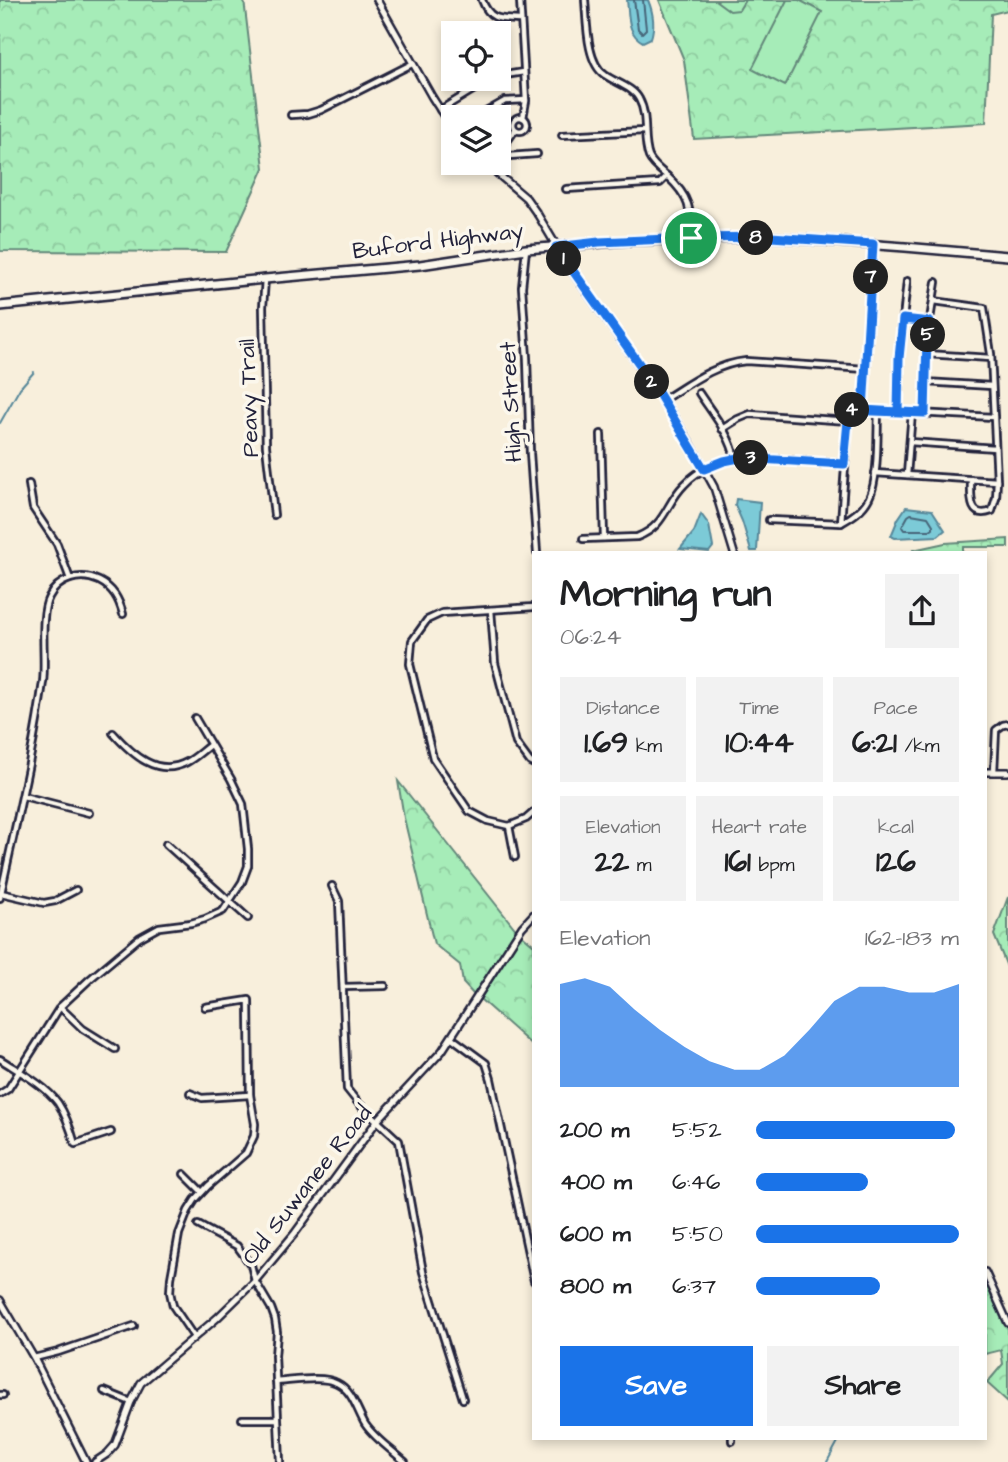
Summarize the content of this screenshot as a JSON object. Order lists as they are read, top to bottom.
{
  "streets": {
    "main road": ["Buford Highway"],
    "street": ["Peavy Trail", "High Street", "Old Suwanee Road"]
  },
  "crossings": [
    ["Buford Highway", "Peavy Trail"],
    ["Buford Highway", "High Street"]
  ],
  "page": {
    "pins": [
      "8",
      "1",
      "7",
      "5",
      "2",
      "4",
      "3"
    ],
    "heading": ["Morning run", "06:24"],
    "stats": [
      ["Distance", "1.69 km"],
      ["Time", "10:44"],
      ["Pace", "6:21 /km"],
      ["Elevation", "22 m"],
      ["Heart rate", "161 bpm"],
      ["kcal", "126"]
    ],
    "chart": ["Elevation", "162–183 m"],
    "list": [
      {
        "name": "200 m",
        "note": "5:52"
      },
      {
        "name": "400 m",
        "note": "6:46"
      },
      {
        "name": "600 m",
        "note": "5:50"
      },
      {
        "name": "800 m",
        "note": "6:37"
      }
    ],
    "buttons": ["Save", "Share"]
  }
}
